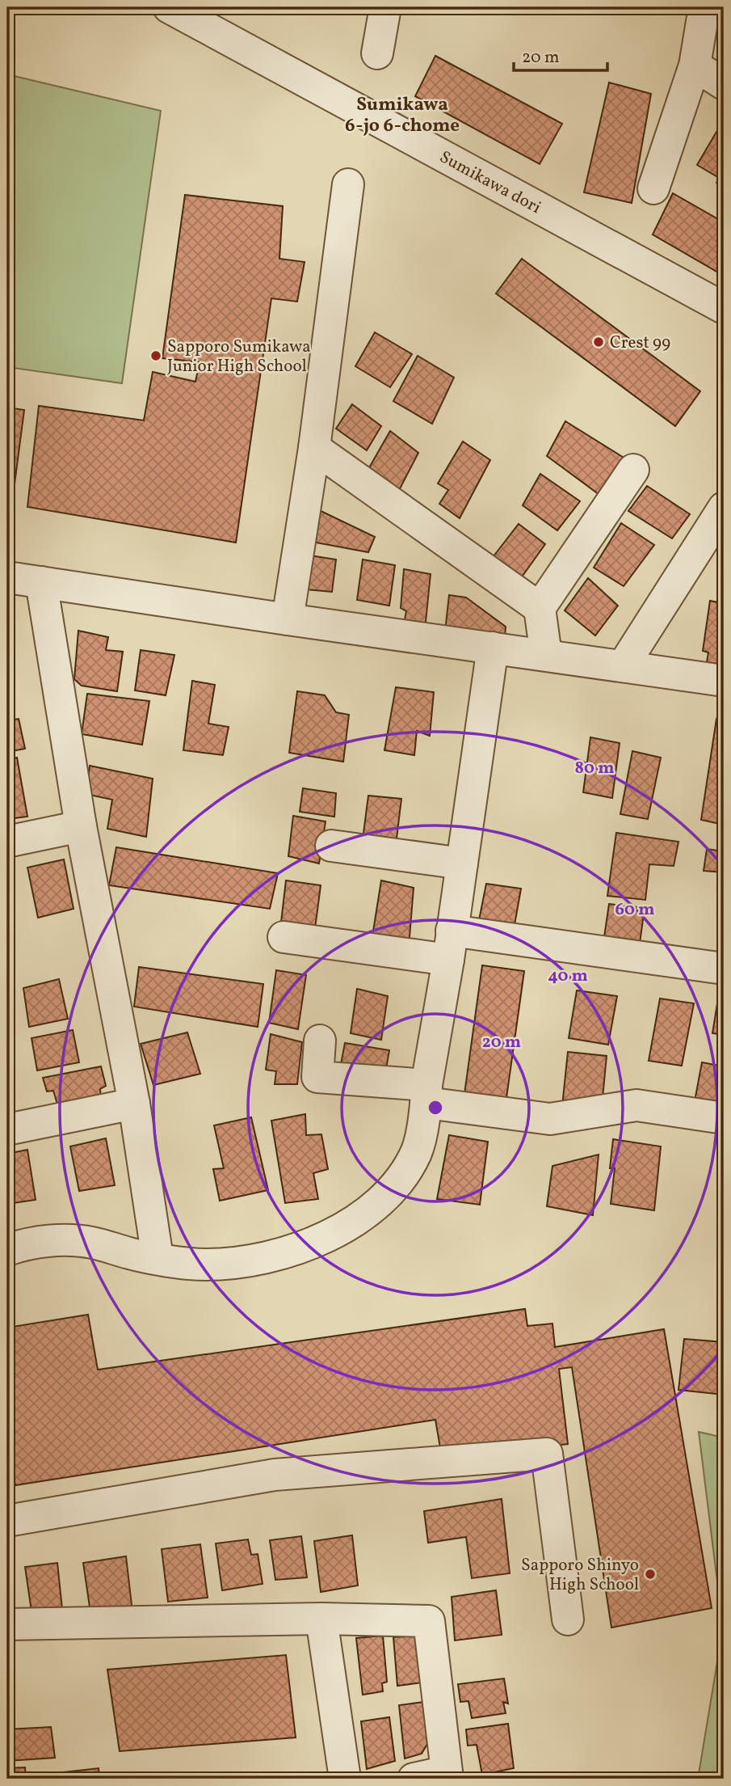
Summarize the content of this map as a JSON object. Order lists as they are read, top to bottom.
{
  "streets": {
    "street": ["Sumikawa dori"]
  },
  "districts": ["Sumikawa 6-jo 6-chome"],
  "places": ["Crest 99", "Sapporo Sumikawa Junior High School", "Sapporo Shinyo High School"],
  "scale_bar": "20 m",
  "rings": [
    "80 m",
    "60 m",
    "40 m",
    "20 m"
  ]
}
